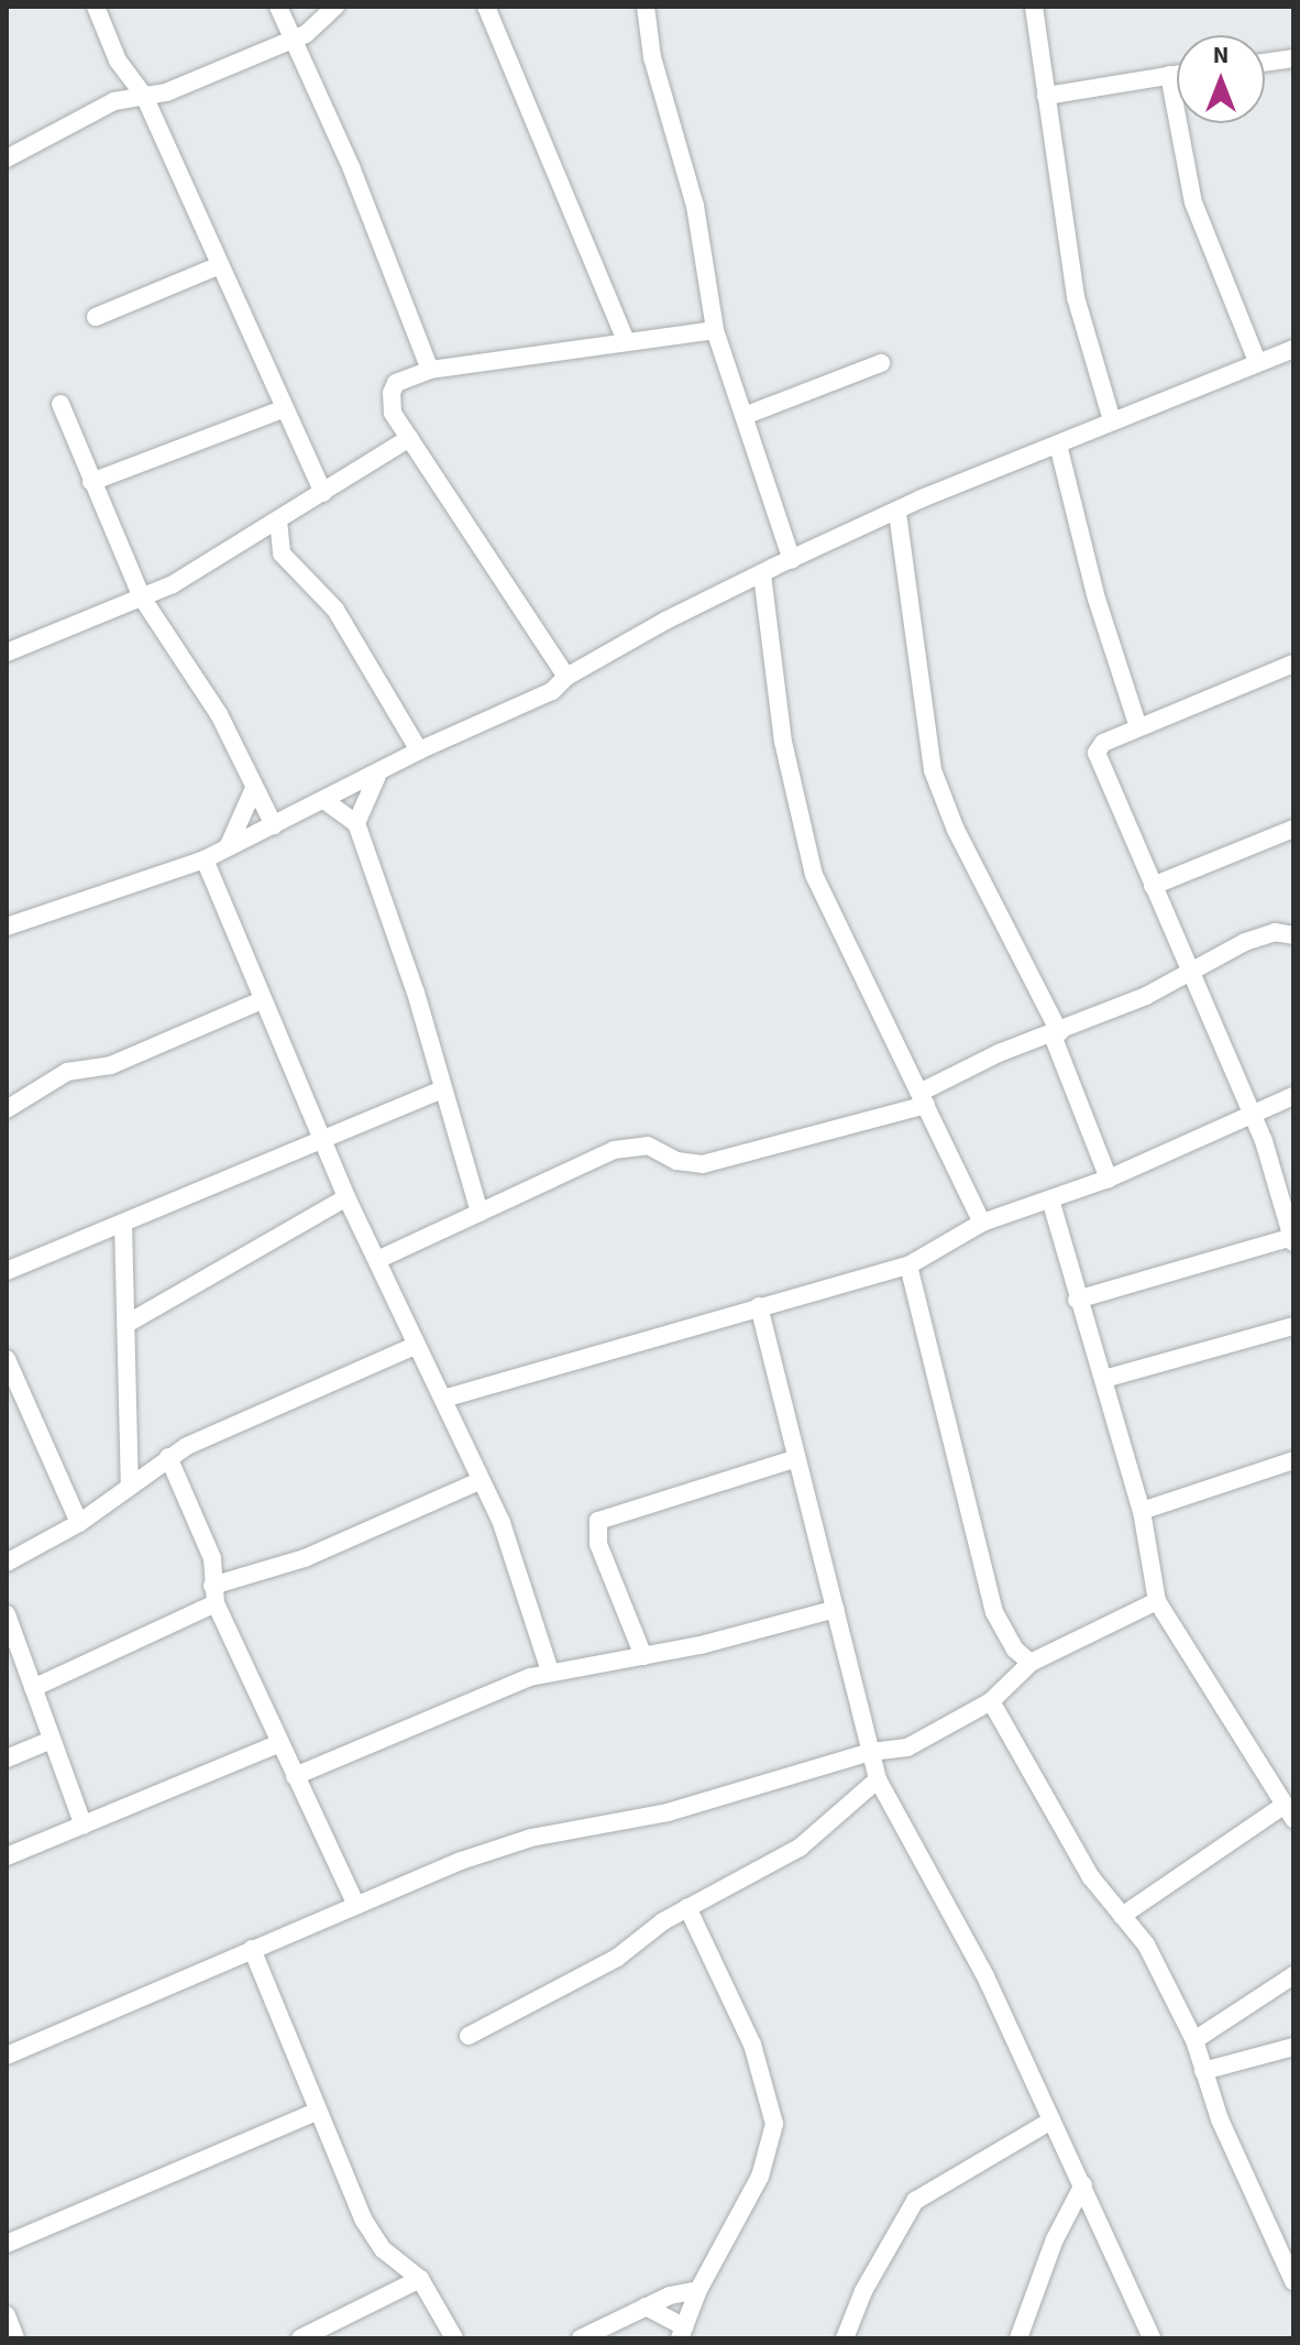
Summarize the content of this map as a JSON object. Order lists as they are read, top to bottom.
{
  "north": "top"
}
